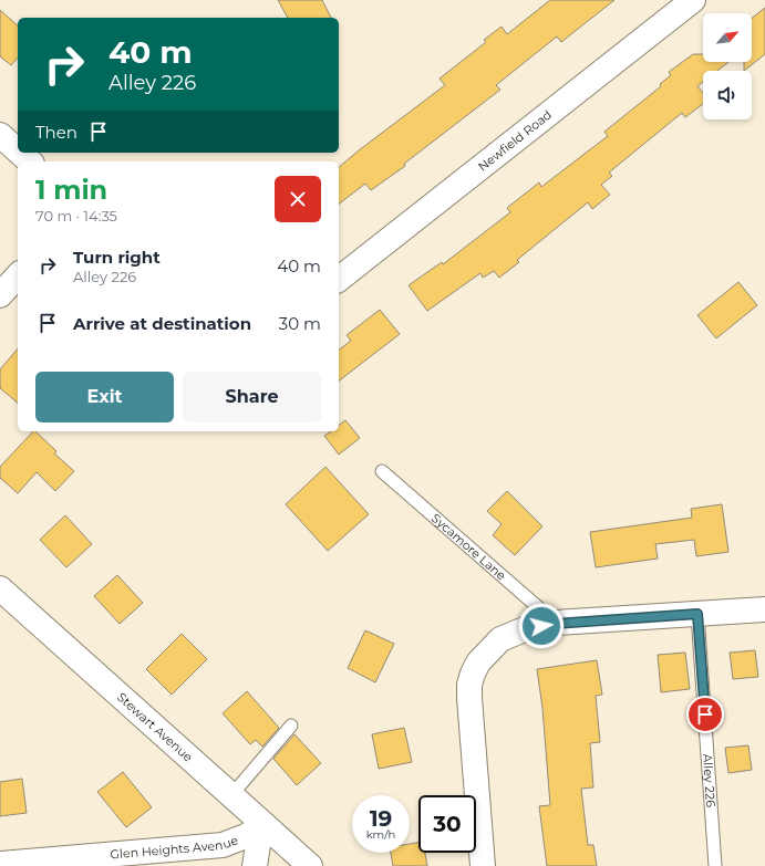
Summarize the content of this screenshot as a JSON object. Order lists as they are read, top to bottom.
{
  "streets": {
    "street": ["Newfield Road", "Stewart Avenue", "Glen Heights Avenue"],
    "lane": ["Sycamore Lane", "Alley 226"]
  },
  "crossings": [
    ["Stewart Avenue", "Glen Heights Avenue"]
  ],
  "north": "top right",
  "page": {
    "turn": ["40 m", "Alley 226"],
    "then": "Then",
    "heading": ["1 min", "70 m · 14:35"],
    "list": [
      {
        "name": "Turn right",
        "note": "Alley 226",
        "value": "40 m"
      },
      {
        "name": "Arrive at destination",
        "value": "30 m"
      }
    ],
    "buttons": ["Exit", "Share"],
    "speed": "19 km/h",
    "limit": "30"
  }
}
